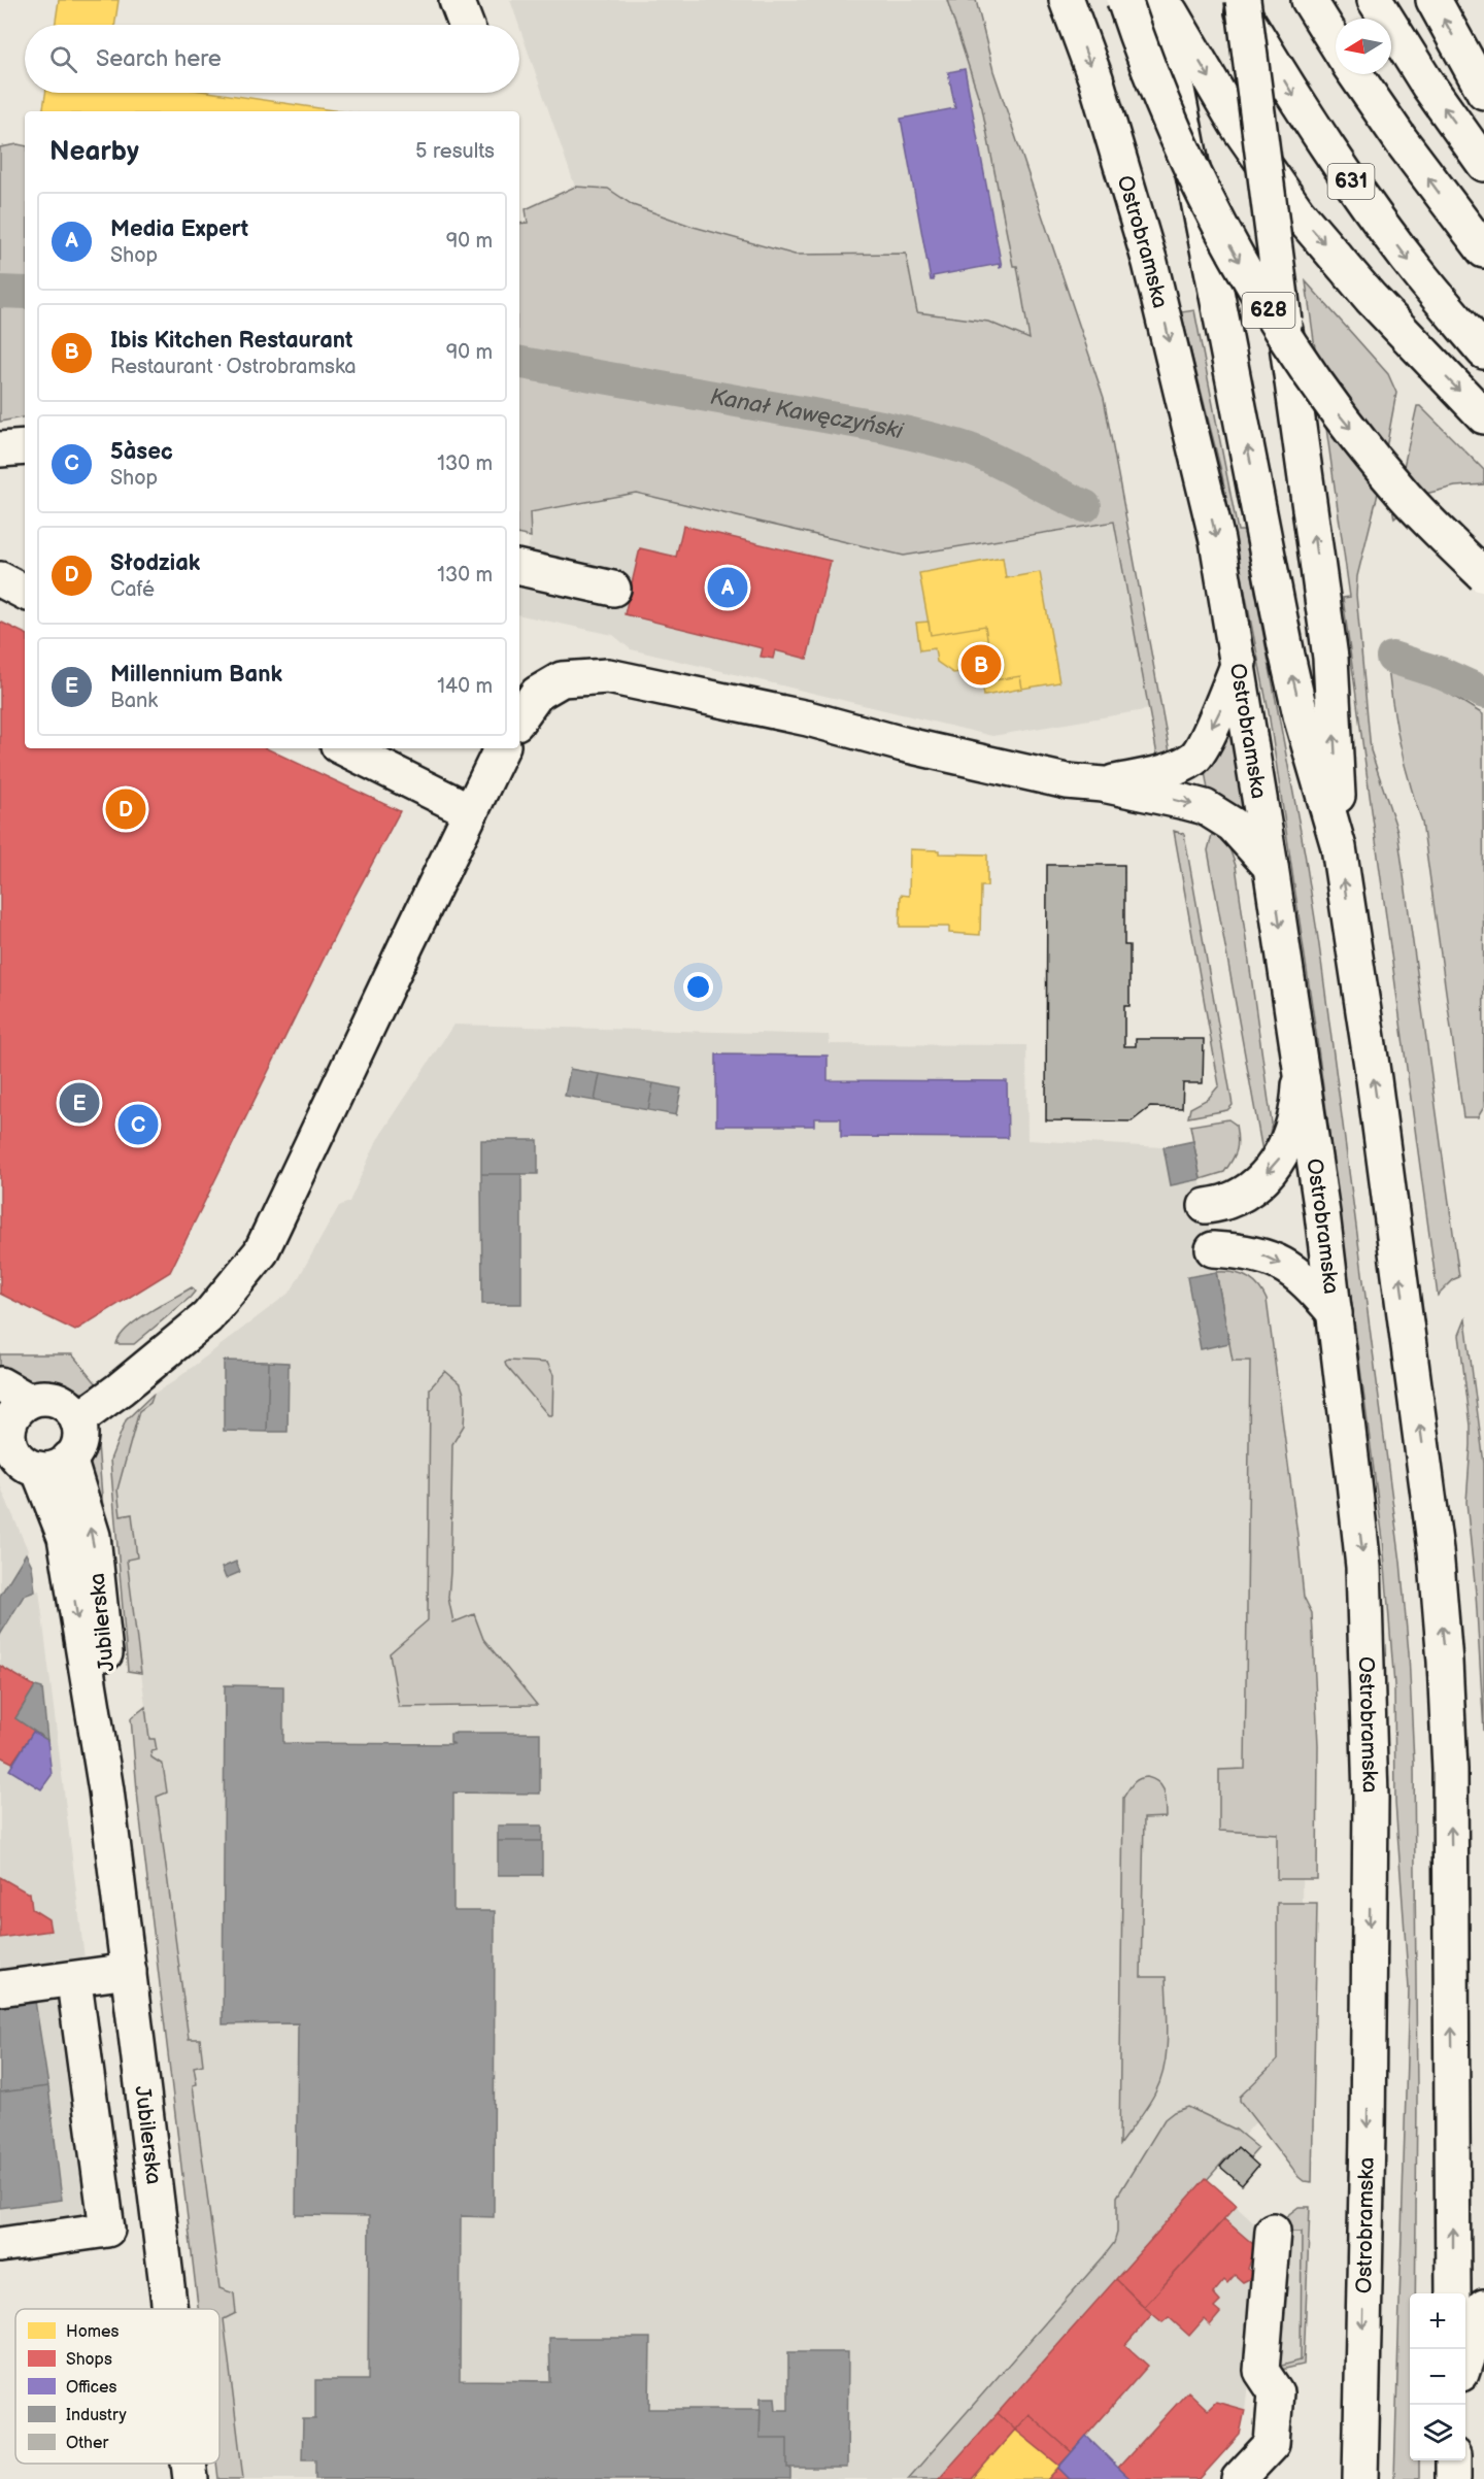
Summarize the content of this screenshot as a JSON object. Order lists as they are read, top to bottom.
{
  "streets": {
    "main road": [
      "631",
      "Ostrobramska",
      "628",
      "Jubilerska"
    ]
  },
  "water": ["Kanał Kawęczyński"],
  "legend": [
    "Homes",
    "Shops",
    "Offices",
    "Industry",
    "Other"
  ],
  "north": "left",
  "page": {
    "search": "Search here",
    "heading": ["Nearby", "5 results"],
    "list": [
      {
        "mark": "A",
        "name": "Media Expert",
        "note": "Shop",
        "value": "90 m"
      },
      {
        "mark": "B",
        "name": "Ibis Kitchen Restaurant",
        "note": "Restaurant · Ostrobramska",
        "value": "90 m"
      },
      {
        "mark": "C",
        "name": "5àsec",
        "note": "Shop",
        "value": "130 m"
      },
      {
        "mark": "D",
        "name": "Słodziak",
        "note": "Café",
        "value": "130 m"
      },
      {
        "mark": "E",
        "name": "Millennium Bank",
        "note": "Bank",
        "value": "140 m"
      }
    ],
    "pins": [
      "A",
      "B",
      "D",
      "E",
      "C"
    ],
    "map_buttons": ["+", "−"]
  }
}
